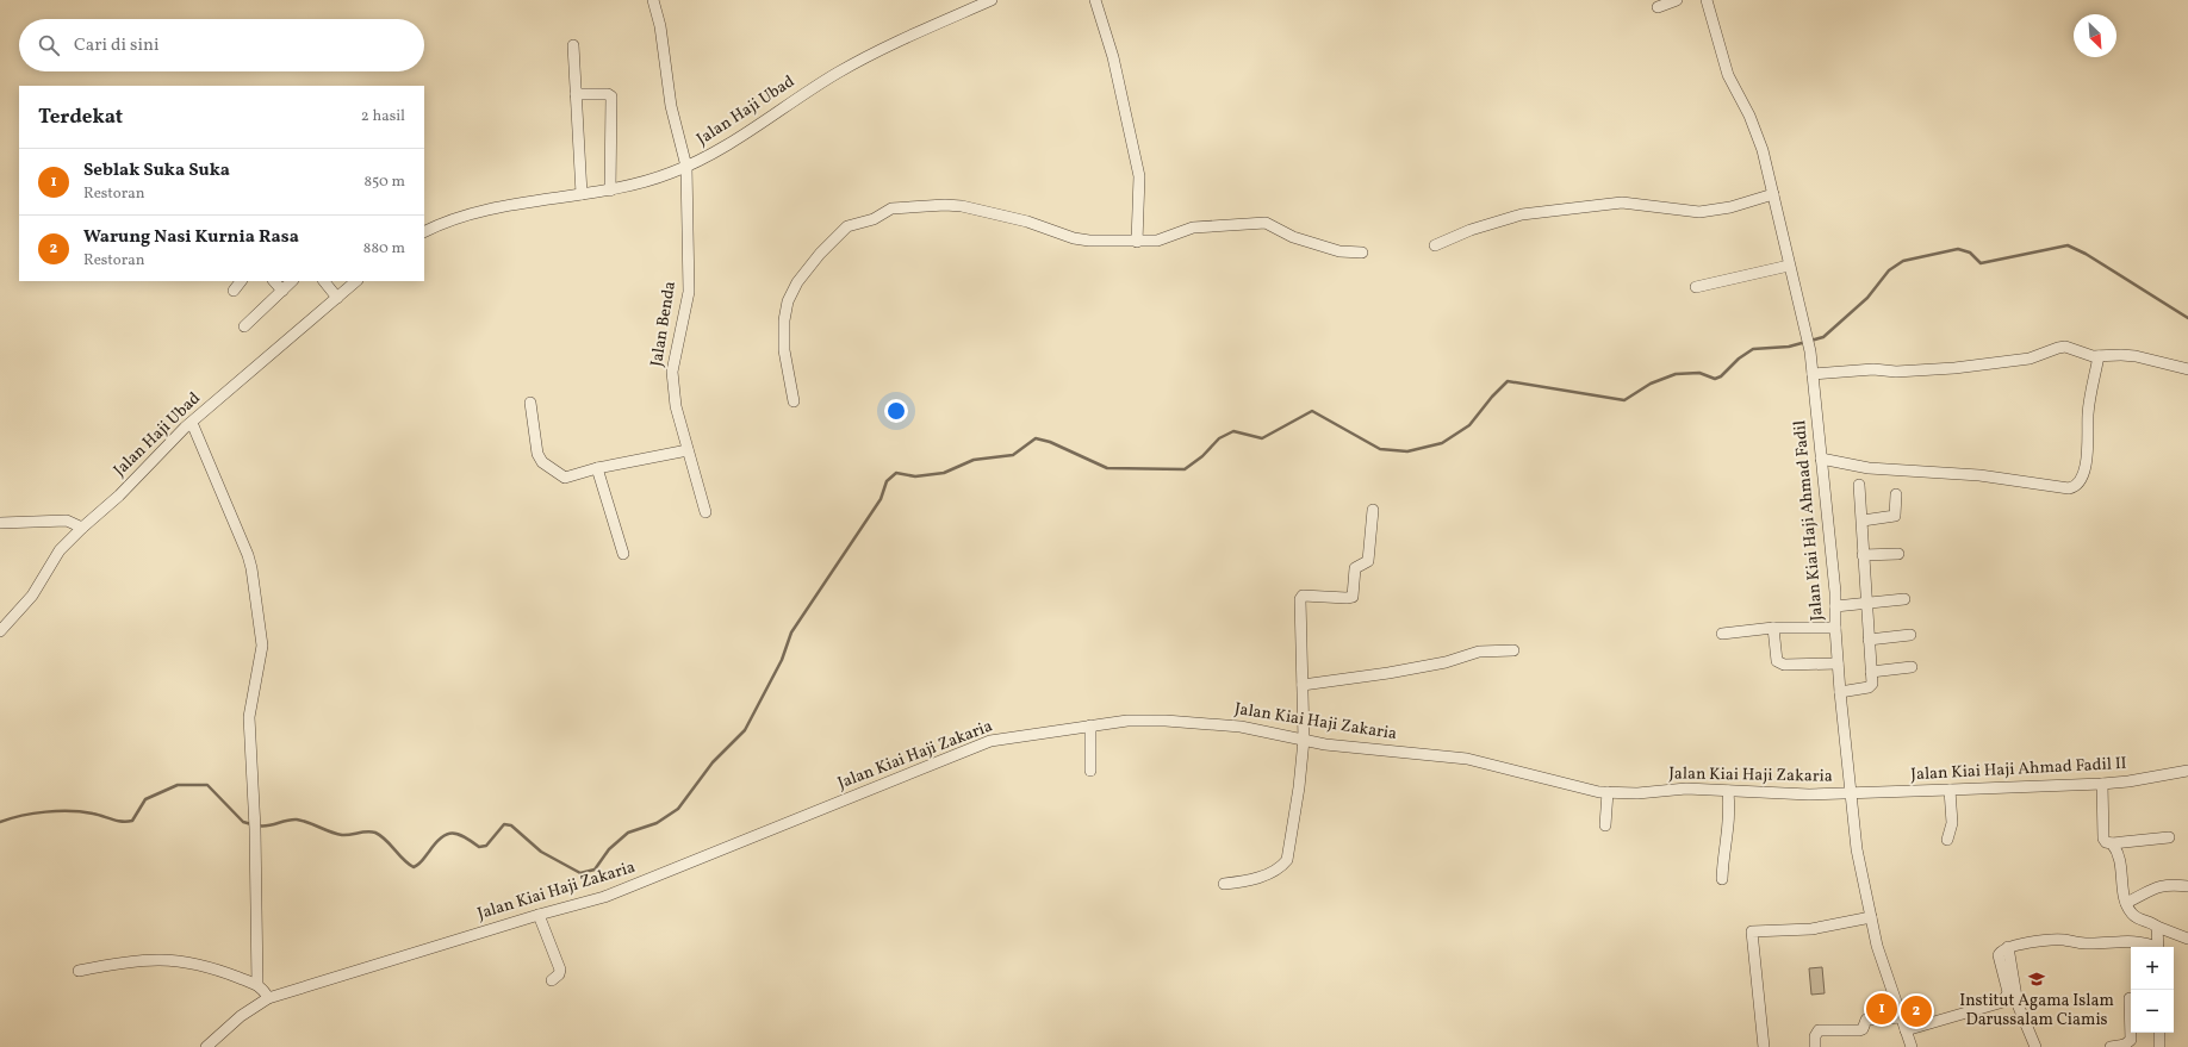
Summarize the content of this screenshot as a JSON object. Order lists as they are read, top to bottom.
{
  "streets": {
    "street": [
      "Jalan Haji Ubad",
      "Jalan Benda",
      "Jalan Kiai Haji Ahmad Fadil",
      "Jalan Kiai Haji Zakaria",
      "Jalan Kiai Haji Ahmad Fadil II"
    ]
  },
  "crossings": [
    ["Jalan Haji Ubad", "Jalan Benda"],
    ["Jalan Kiai Haji Ahmad Fadil", "Jalan Kiai Haji Zakaria"],
    ["Jalan Kiai Haji Ahmad Fadil", "Jalan Kiai Haji Ahmad Fadil II"],
    ["Jalan Kiai Haji Zakaria", "Jalan Kiai Haji Ahmad Fadil II"]
  ],
  "places": {
    "school or university": ["Institut Agama Islam Darussalam Ciamis"]
  },
  "north": "bottom right",
  "page": {
    "search": "Cari di sini",
    "heading": ["Terdekat", "2 hasil"],
    "list": [
      {
        "mark": "1",
        "name": "Seblak Suka Suka",
        "note": "Restoran",
        "value": "850 m"
      },
      {
        "mark": "2",
        "name": "Warung Nasi Kurnia Rasa",
        "note": "Restoran",
        "value": "880 m"
      }
    ],
    "map_buttons": ["+", "−"],
    "pins": ["1", "2"]
  }
}
